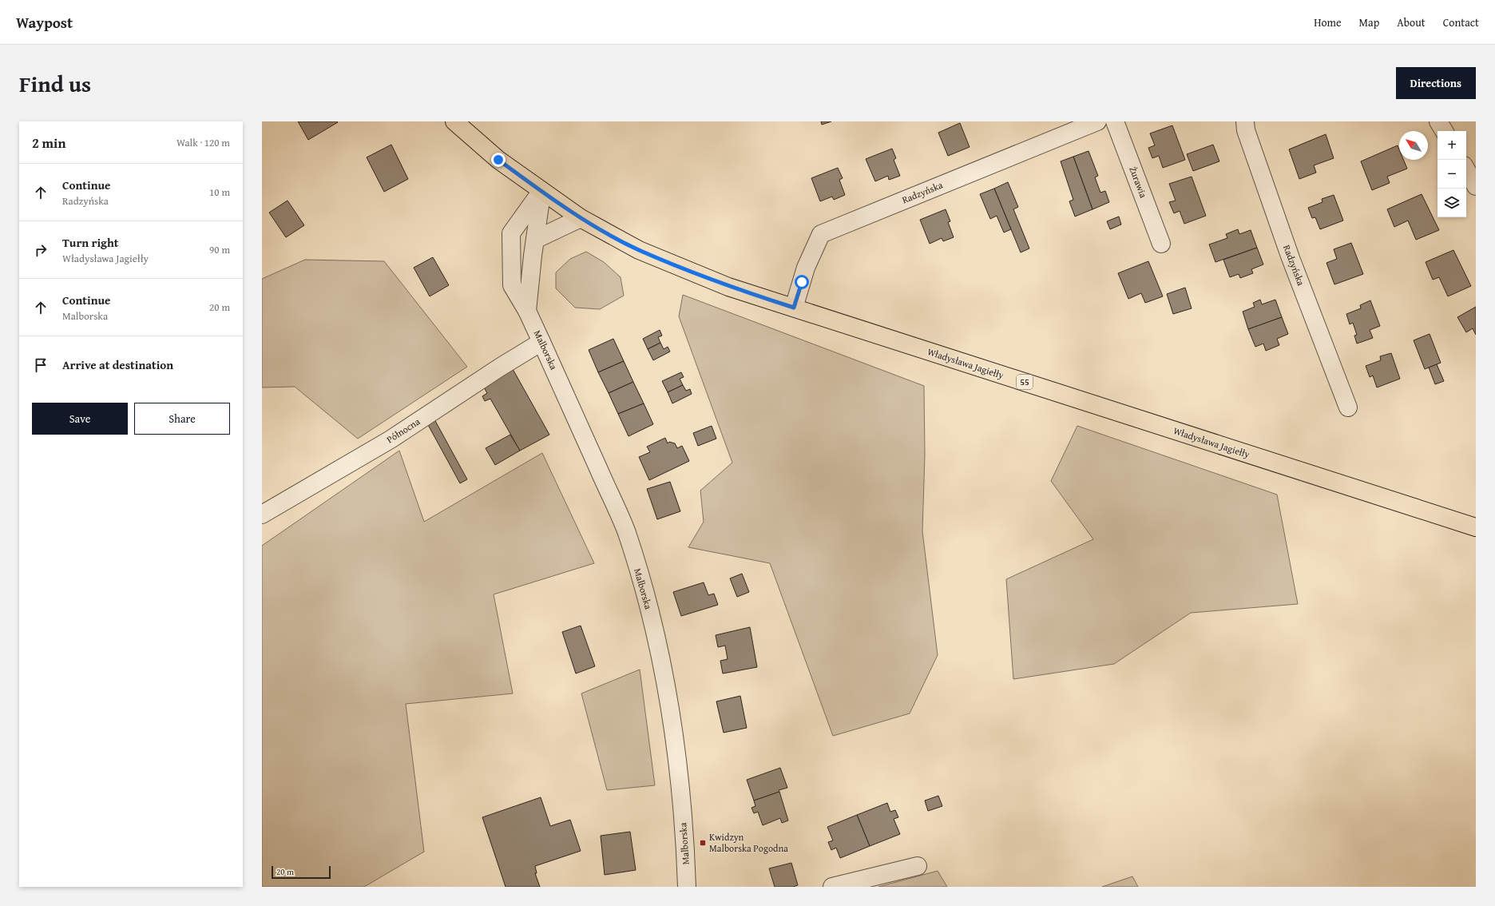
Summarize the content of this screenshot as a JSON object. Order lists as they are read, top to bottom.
{
  "streets": {
    "main road": ["Władysława Jagiełły", "55"],
    "street": [
      "Żurawia",
      "Radzyńska",
      "Malborska",
      "Północna"
    ]
  },
  "crossings": [
    ["Radzyńska", "Władysława Jagiełły"],
    ["Malborska", "Władysława Jagiełły"],
    ["Malborska", "55"],
    ["Malborska", "Północna"],
    ["Władysława Jagiełły", "55"]
  ],
  "places": {
    "transit": ["Kwidzyn Malborska Pogodna"]
  },
  "scale_bar": "20 m",
  "north": "top left",
  "page": {
    "header": "Waypost",
    "nav": [
      "Home",
      "Map",
      "About",
      "Contact"
    ],
    "title": "Find us",
    "buttons": [
      "Directions",
      ["Save", "Share"]
    ],
    "heading": ["2 min", "Walk · 120 m"],
    "map_buttons": ["+", "−"],
    "list": [
      ["Continue", "Radzyńska", "10 m"],
      ["Turn right", "Władysława Jagiełły", "90 m"],
      ["Continue", "Malborska", "20 m"],
      "Arrive at destination"
    ],
    "scale": "20 m"
  }
}
